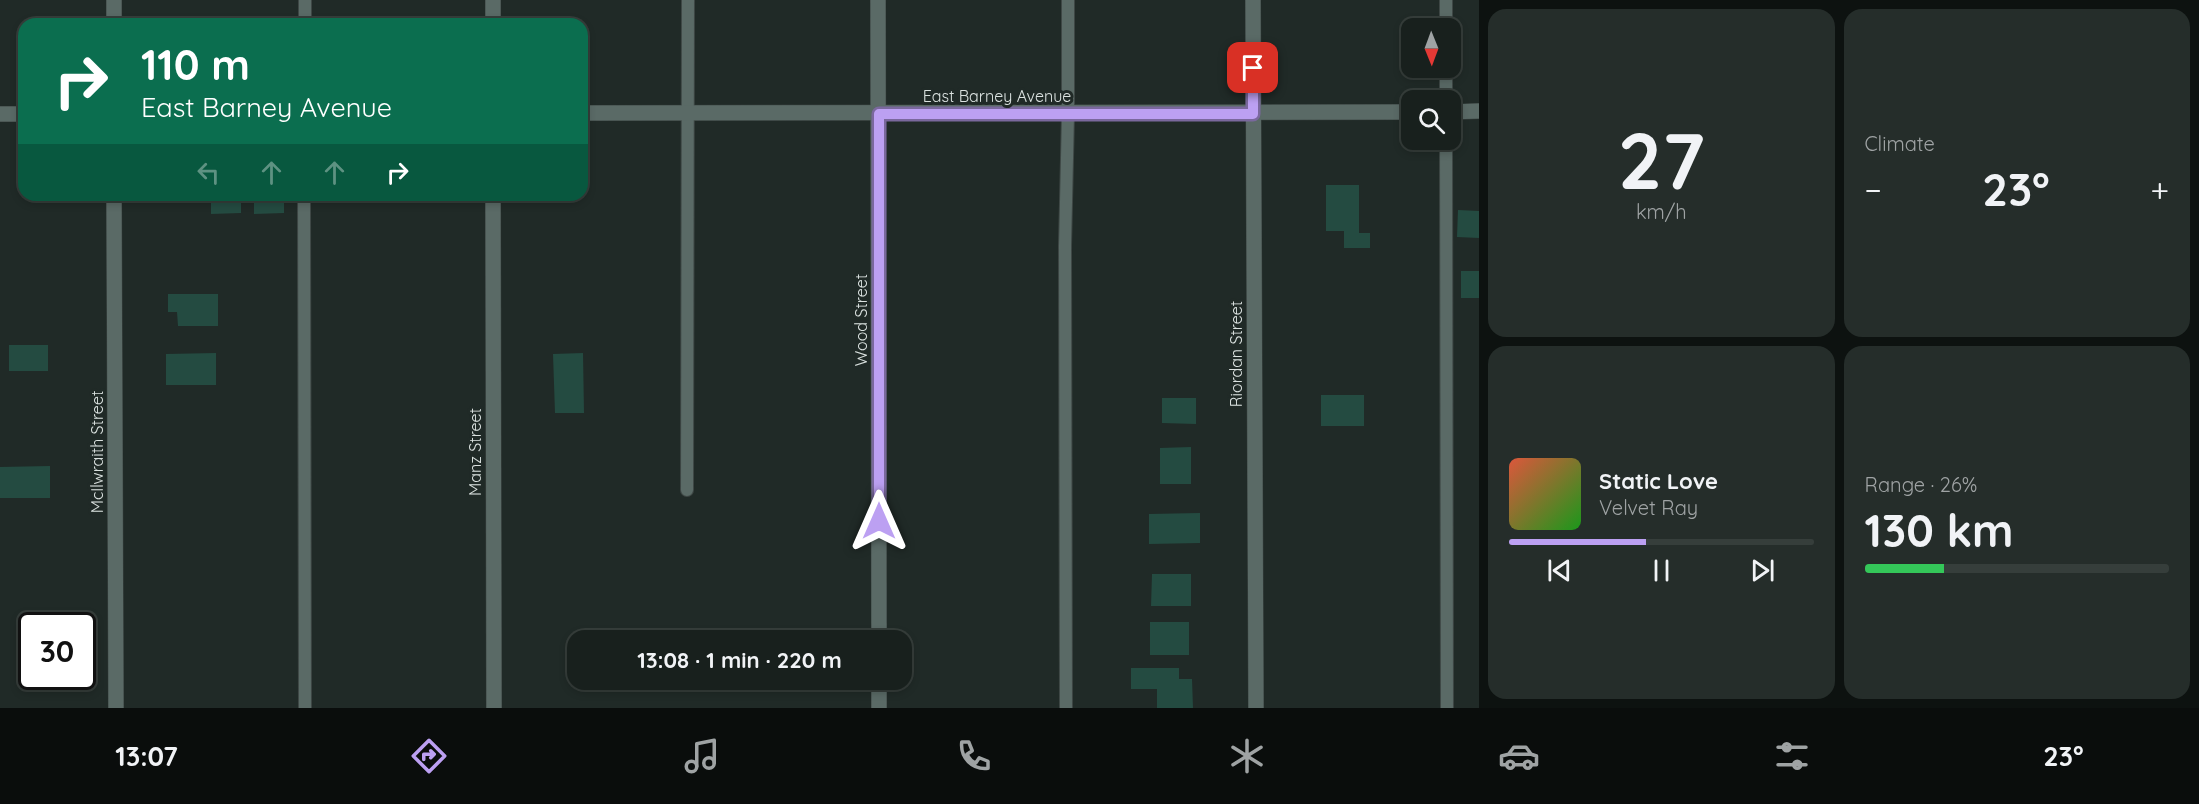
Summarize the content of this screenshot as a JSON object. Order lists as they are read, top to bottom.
{
  "streets": {
    "street": [
      "East Barney Avenue",
      "Wood Street",
      "Riordan Street",
      "McIlwraith Street",
      "Manz Street"
    ]
  },
  "crossings": [
    ["East Barney Avenue", "Wood Street"],
    ["East Barney Avenue", "Riordan Street"]
  ],
  "north": "bottom",
  "page": {
    "tile": [
      ["27", "km/h"],
      "Climate",
      ["Range · 26%", "130 km"]
    ],
    "turn": ["110 m", "East Barney Avenue"],
    "heat": ["−", "23°", "+"],
    "song": ["Static Love", "Velvet Ray"],
    "limit": "30",
    "trip": "13:08 · 1 min · 220 m",
    "tabs": ["13:07", "23°"]
  }
}
